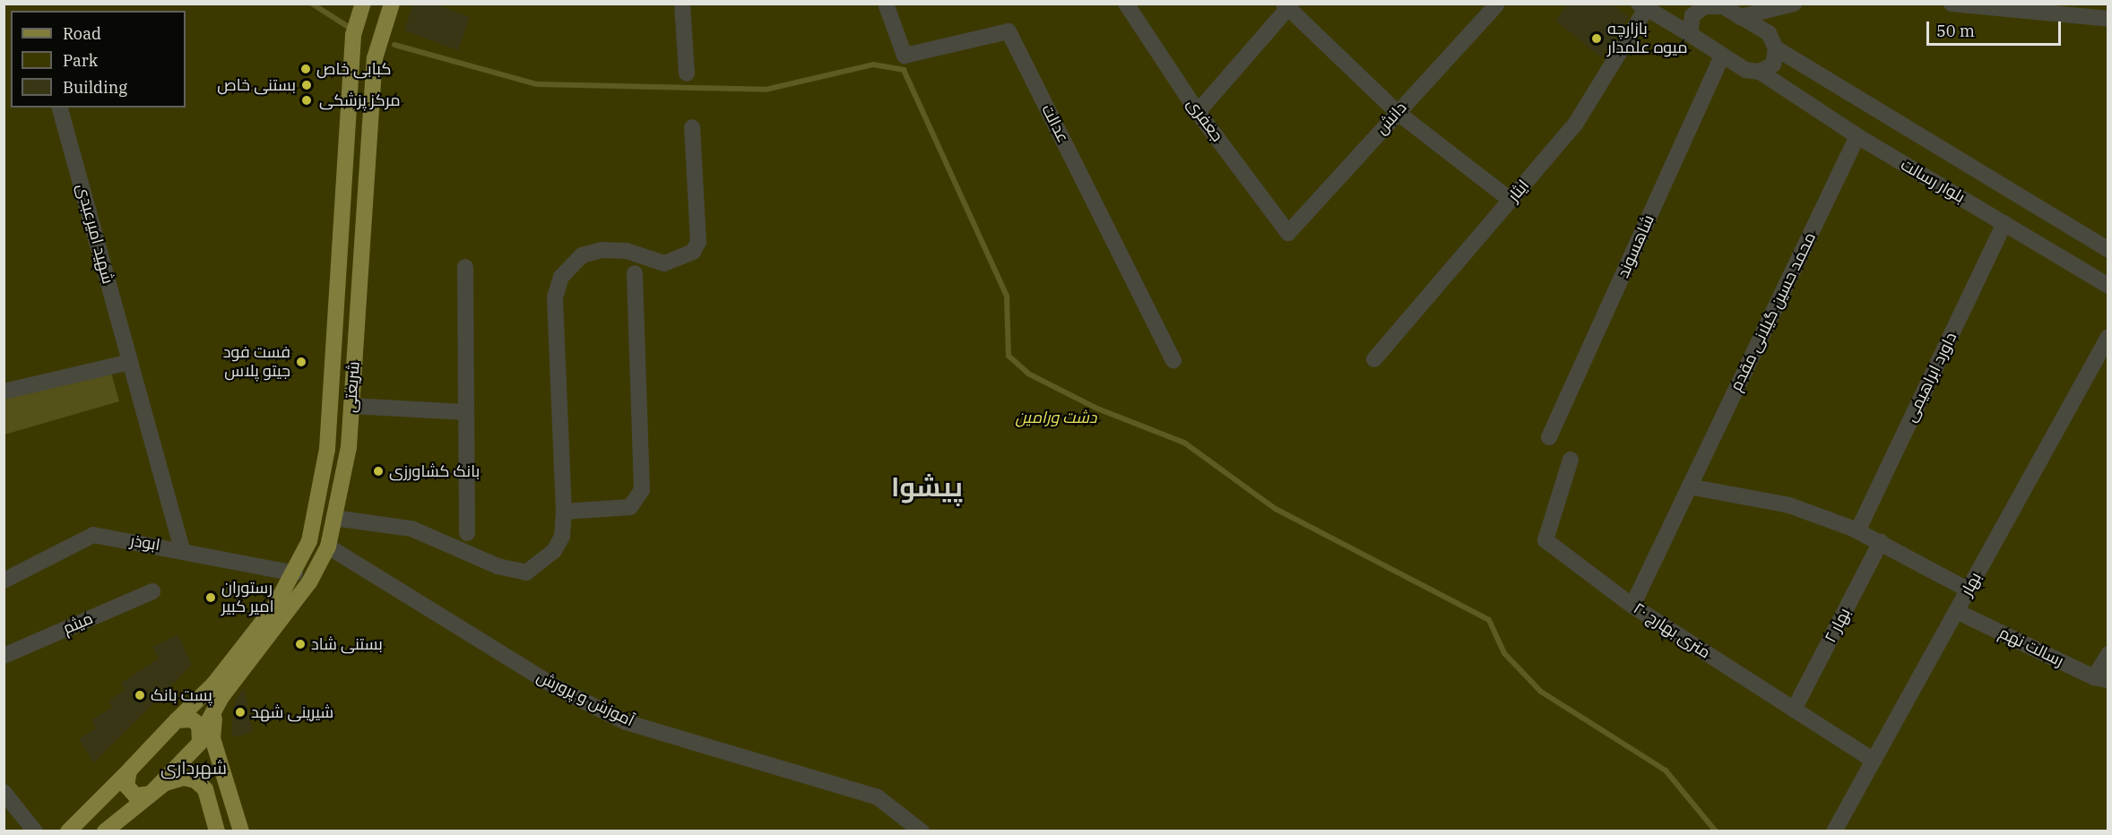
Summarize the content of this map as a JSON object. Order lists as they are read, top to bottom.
{
  "streets": {
    "main road": ["شریعتی"],
    "street": [
      "دانش",
      "جعفری",
      "عدالت",
      "بلوار رسالت",
      "ایثار",
      "شهید امیرعبدی",
      "شاهسوند",
      "محمد حسین گیلانی مقدم",
      "داورد ابراهیمی",
      "ابوذر",
      "بهار",
      "میثم",
      "بهار ۲",
      "۲۰ متری بهارچ",
      "رسالت نهم",
      "آموزش و پرورش"
    ]
  },
  "crossings": [
    ["دانش", "جعفری"],
    ["بلوار رسالت", "شاهسوند"],
    ["بلوار رسالت", "محمد حسین گیلانی مقدم"],
    ["بلوار رسالت", "داورد ابراهیمی"],
    ["شهید امیرعبدی", "ابوذر"],
    ["محمد حسین گیلانی مقدم", "۲۰ متری بهارچ"],
    ["شریعتی", "ابوذر"],
    ["شریعتی", "آموزش و پرورش"],
    ["بهار", "۲۰ متری بهارچ"],
    ["بهار", "رسالت نهم"],
    ["بهار ۲", "۲۰ متری بهارچ"]
  ],
  "districts": ["پیشوا", "شهرداری"],
  "parks": ["دشت ورامین"],
  "places": [
    "بازارچه میوه علمدار",
    "کبابی خاص",
    "بستنی خاص",
    "مرکز پزشکی",
    "فست فود جیتو پلاس",
    "بانک کشاورزی",
    "رستوران امیر کبیر",
    "بستنی شاد",
    "پست بانک",
    "شیرینی شهد"
  ],
  "legend": ["Road", "Park", "Building"],
  "scale_bar": "50 m"
}
